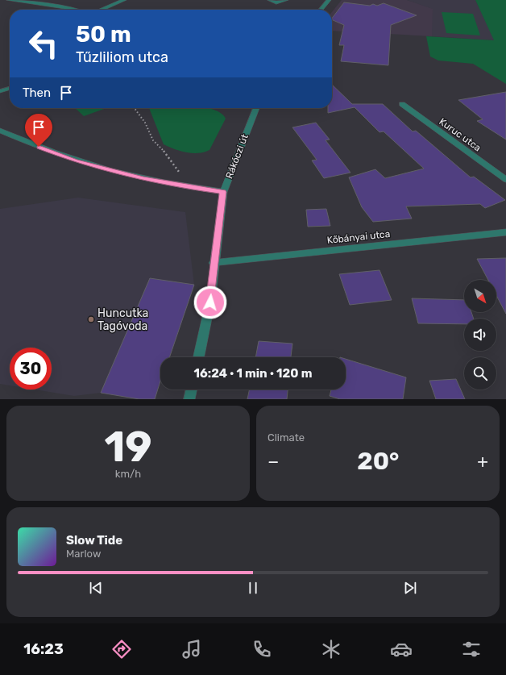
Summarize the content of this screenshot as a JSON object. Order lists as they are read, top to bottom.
{
  "streets": {
    "street": ["Kuruc utca", "Rákóczi út", "Kőbányai utca"]
  },
  "crossings": [
    ["Rákóczi út", "Kőbányai utca"]
  ],
  "places": ["Huncutka Tagóvoda"],
  "north": "bottom right",
  "page": {
    "turn": ["50 m", "Tűzliliom utca"],
    "then": "Then",
    "limit": "30",
    "trip": "16:24 · 1 min · 120 m",
    "tile": [
      ["19", "km/h"],
      "Climate"
    ],
    "heat": ["−", "20°", "+"],
    "song": ["Slow Tide", "Marlow"],
    "tabs": "16:23"
  }
}
